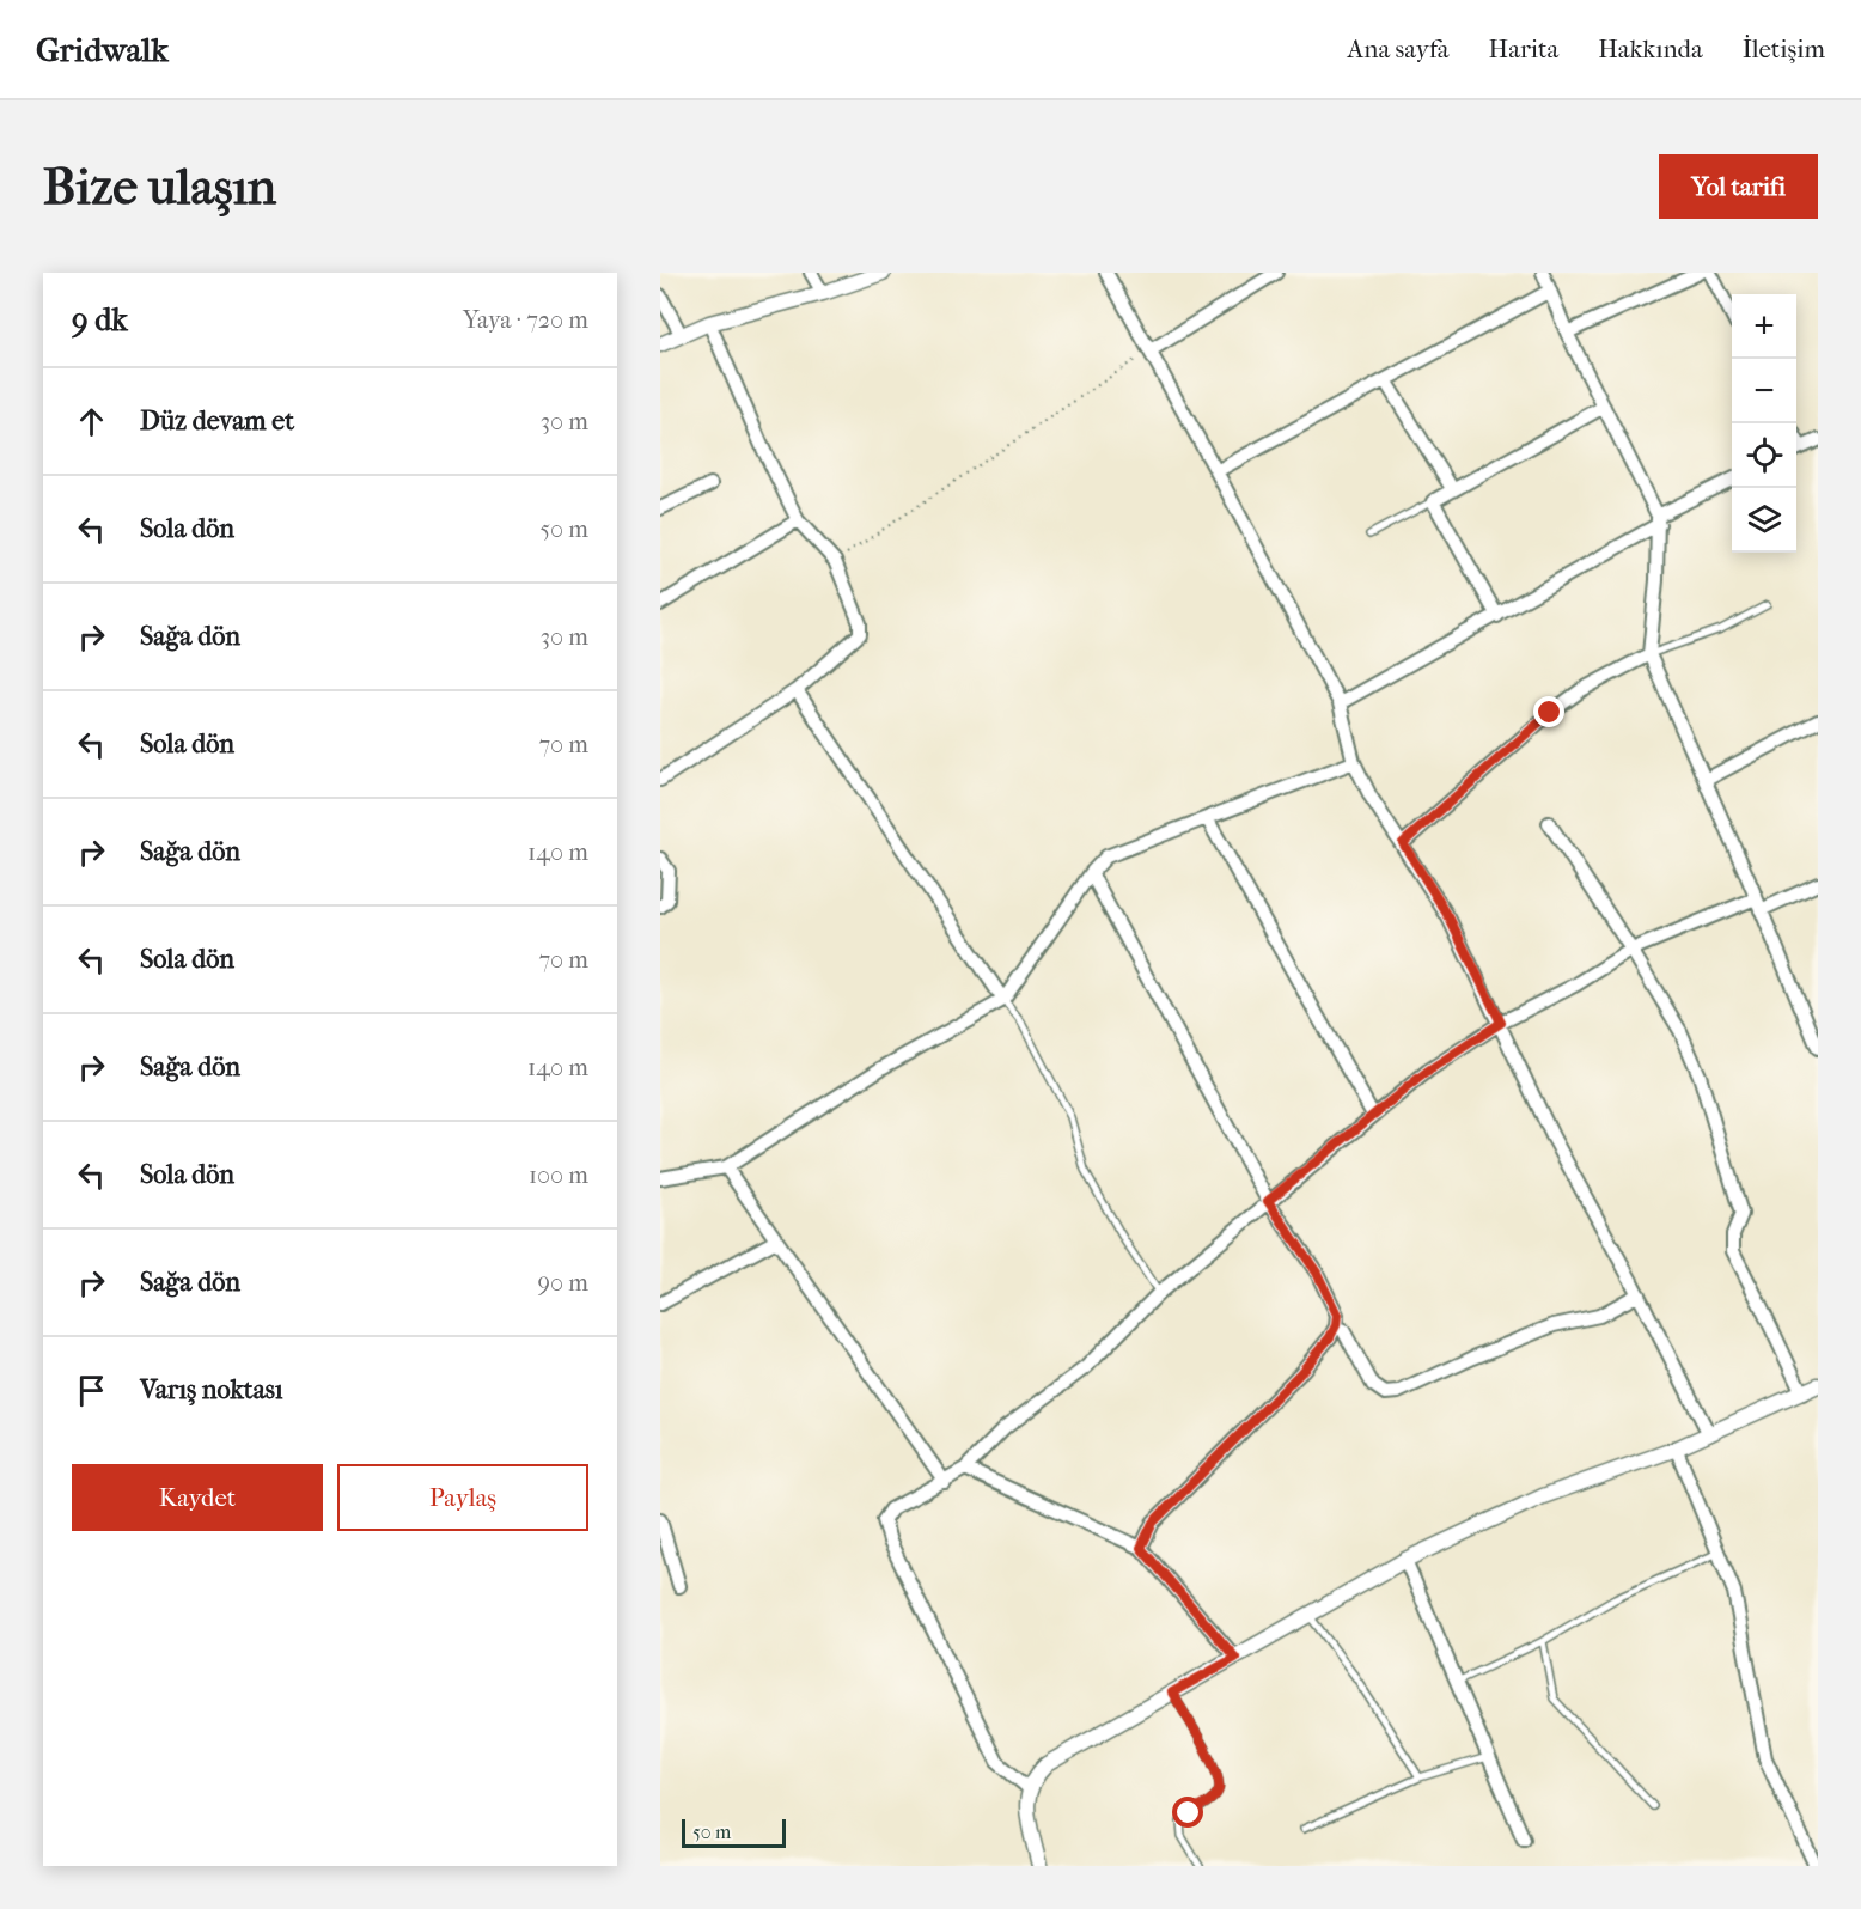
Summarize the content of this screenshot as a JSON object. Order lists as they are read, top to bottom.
{
  "scale_bar": "50 m",
  "page": {
    "header": "Gridwalk",
    "nav": [
      "Ana sayfa",
      "Harita",
      "Hakkında",
      "İletişim"
    ],
    "buttons": [
      "Yol tarifi",
      ["Kaydet", "Paylaş"]
    ],
    "title": "Bize ulaşın",
    "heading": ["9 dk", "Yaya · 720 m"],
    "map_buttons": ["+", "−"],
    "list": [
      ["Düz devam et", "30 m"],
      ["Sola dön", "50 m"],
      ["Sağa dön", "30 m"],
      ["Sola dön", "70 m"],
      ["Sağa dön", "140 m"],
      ["Sola dön", "70 m"],
      ["Sağa dön", "140 m"],
      ["Sola dön", "100 m"],
      ["Sağa dön", "90 m"],
      "Varış noktası"
    ],
    "scale": "50 m"
  }
}
